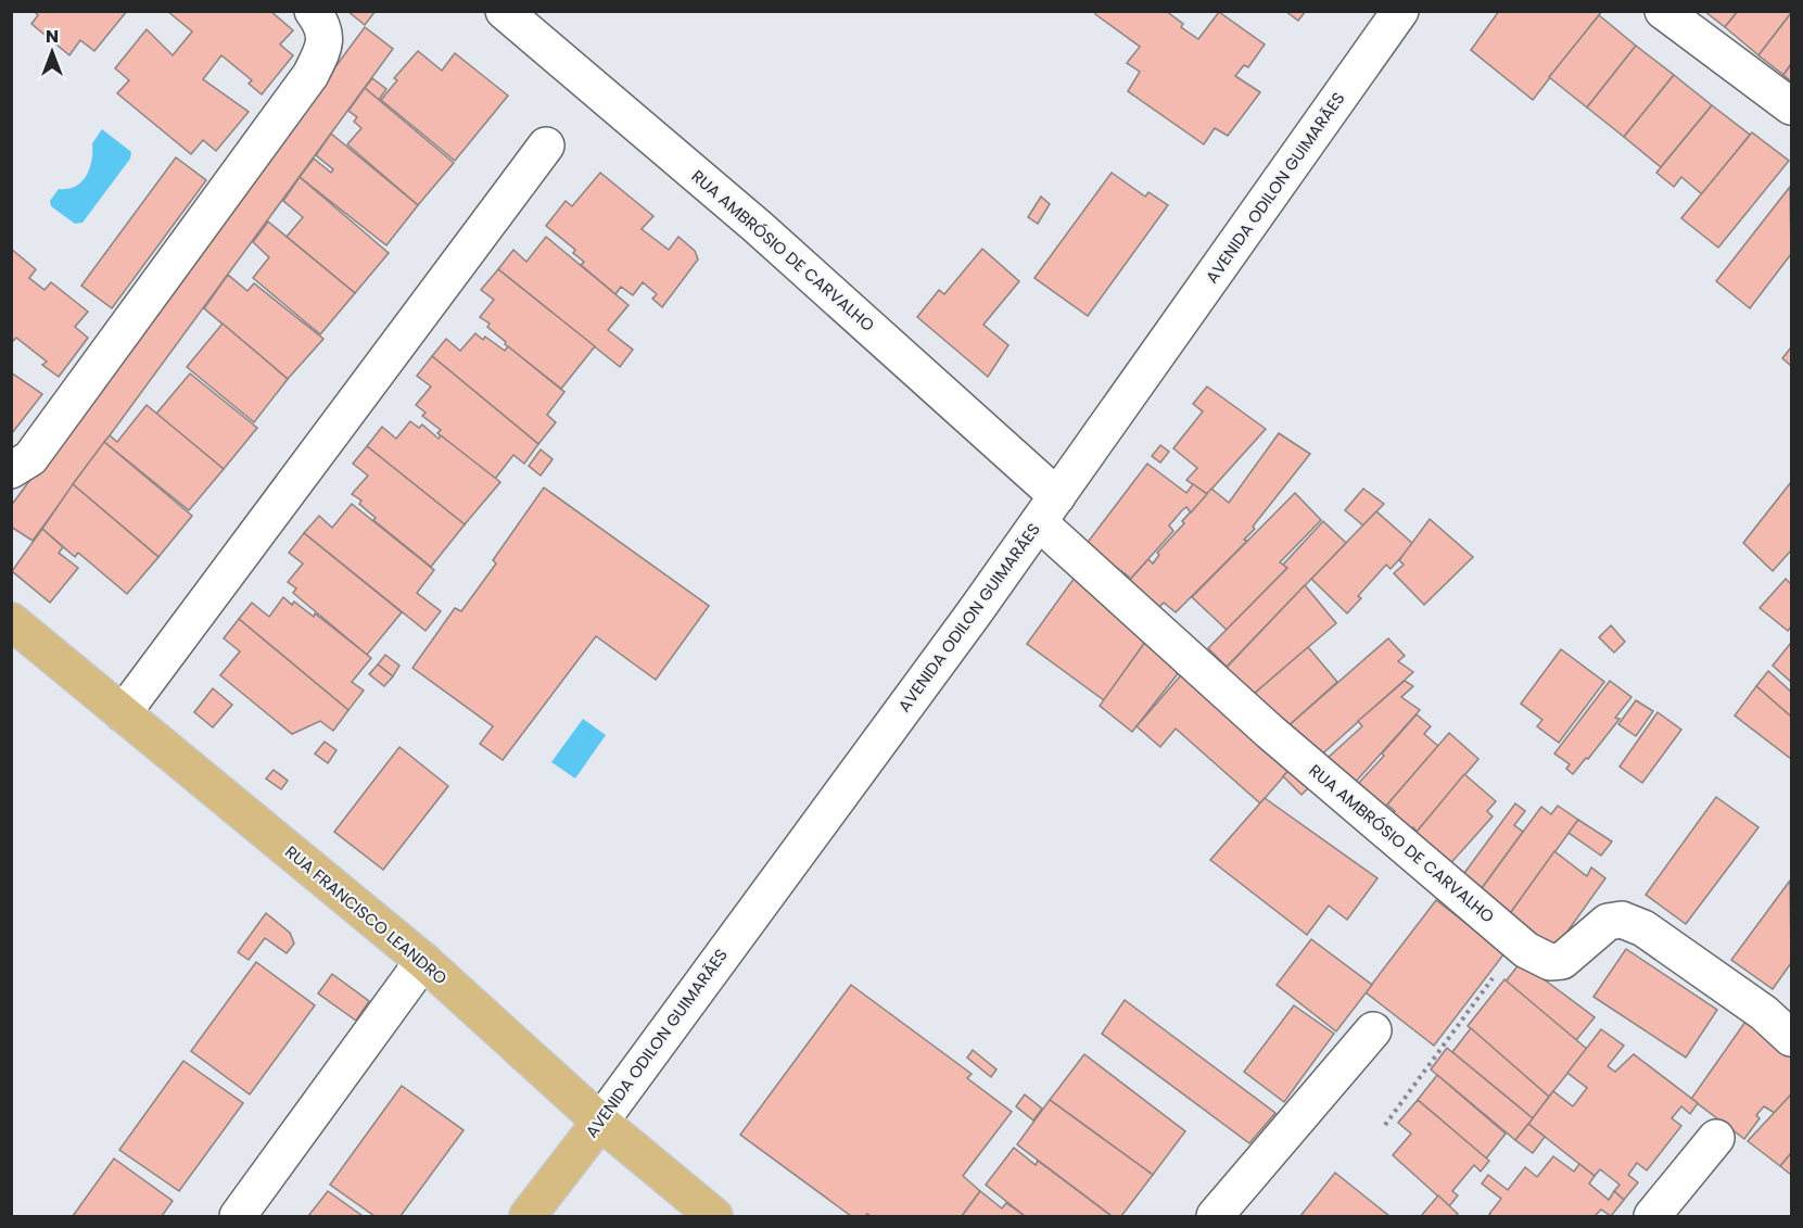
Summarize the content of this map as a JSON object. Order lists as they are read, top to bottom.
{
  "streets": {
    "main road": ["AVENIDA ODILON GUIMARÃES", "RUA FRANCISCO LEANDRO"],
    "street": ["RUA AMBRÓSIO DE CARVALHO"]
  },
  "crossings": [
    ["AVENIDA ODILON GUIMARÃES", "RUA AMBRÓSIO DE CARVALHO"],
    ["AVENIDA ODILON GUIMARÃES", "RUA FRANCISCO LEANDRO"]
  ],
  "north": "top"
}
